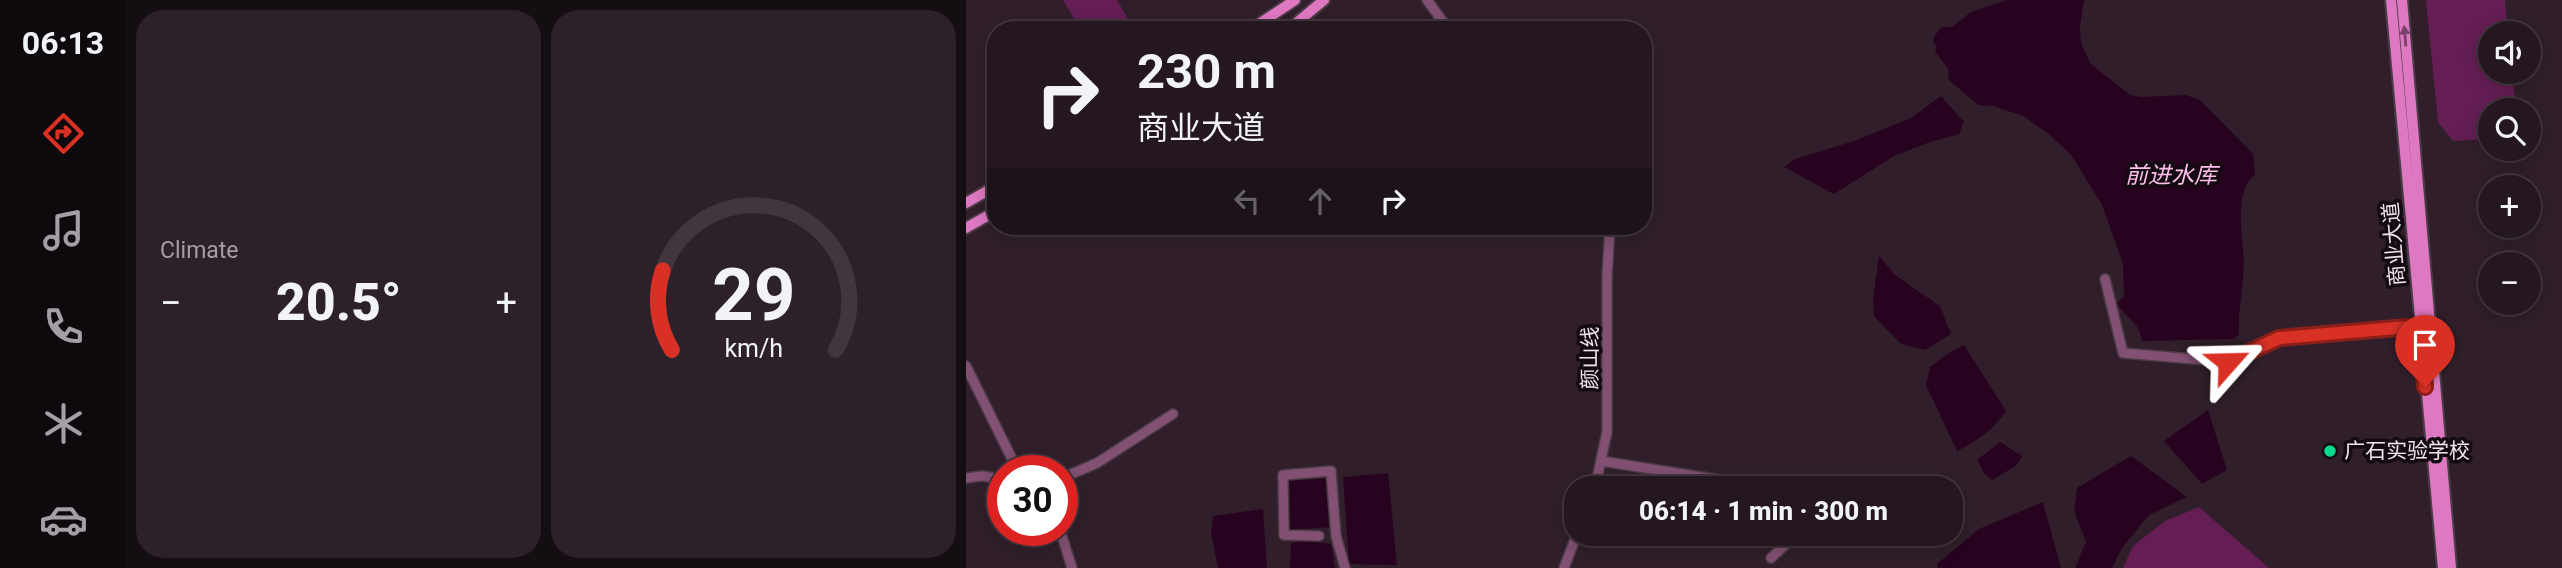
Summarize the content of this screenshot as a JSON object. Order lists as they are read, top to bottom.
{
  "streets": {
    "main road": ["商业大道"],
    "street": ["颜山线"]
  },
  "water": ["前进水库"],
  "places": ["广石实验学校"],
  "page": {
    "tabs": "06:13",
    "tile": "Climate",
    "map_buttons": ["+", "−"],
    "turn": ["230 m", "商业大道"],
    "heat": ["−", "20.5°", "+"],
    "limit": "30",
    "trip": "06:14 · 1 min · 300 m",
    "gauge": ["29", "km/h"]
  }
}
